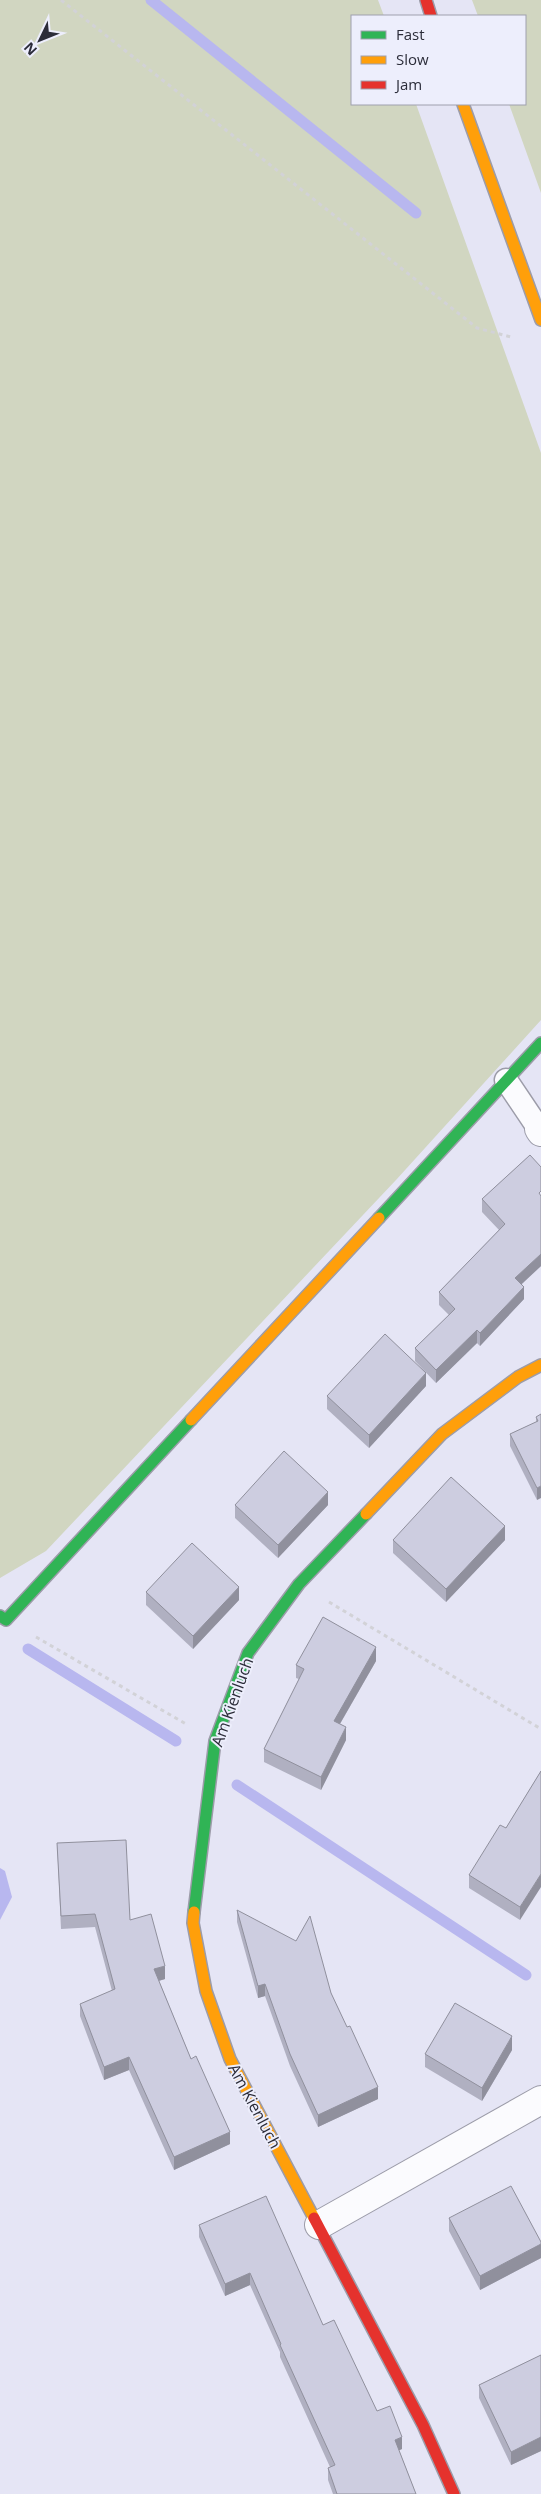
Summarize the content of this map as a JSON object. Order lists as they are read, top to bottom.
{
  "streets": {
    "street": ["Am Kienluch"]
  },
  "legend": ["Fast", "Slow", "Jam"],
  "north": "bottom left"
}
